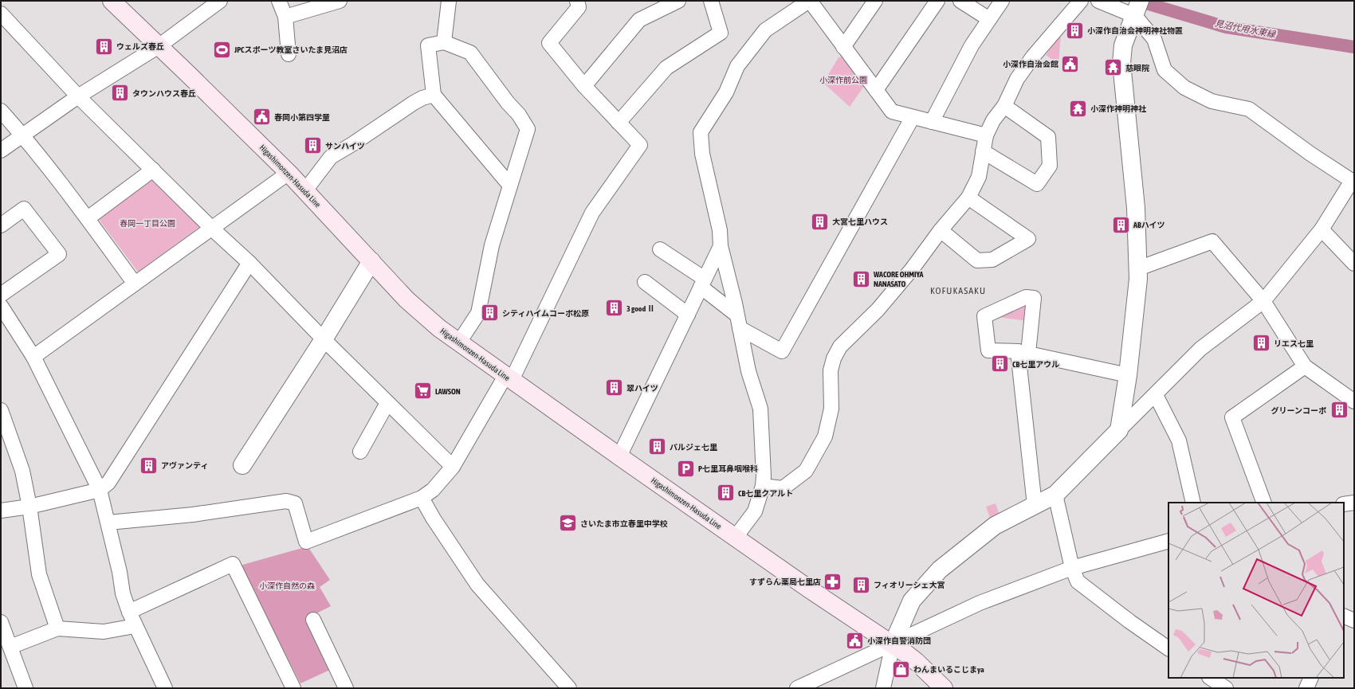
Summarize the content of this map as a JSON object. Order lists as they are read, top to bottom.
{
  "streets": {
    "main road": ["Higashimonzen-Hasuda Line"]
  },
  "districts": ["KOFUKASAKU"],
  "water": ["見沼代用水東縁"],
  "parks": ["小深作前公園", "春岡一丁目公園", "小深作自然の森"],
  "places": {
    "building": [
      "小深作自治会神明神社物置",
      "ウェルズ春丘",
      "タウンハウス春丘",
      "サンハイツ",
      "大宮七里ハウス",
      "ABハイツ",
      "WACORE OHMIYA NANASATO",
      "3 good Ⅱ",
      "シティハイムコーポ松原",
      "リエス七里",
      "CB七里アウル",
      "翠ハイツ",
      "グリーンコーポ",
      "パルジェ七里",
      "アヴァンティ",
      "CB七里クアルト",
      "フィオリーシェ大宮"
    ],
    "sports": ["JPCスポーツ教室さいたま見沼店"],
    "public building": ["小深作自治会館", "春岡小第四学童", "小深作自警消防団"],
    "temple": ["慈眼院", "小深作神明神社"],
    "supermarket": ["LAWSON"],
    "parking": ["P七里耳鼻咽喉科"],
    "school or university": ["さいたま市立春里中学校"],
    "pharmacy": ["すずらん薬局七里店"],
    "shop": ["わんまいるこじまya"]
  }
}
